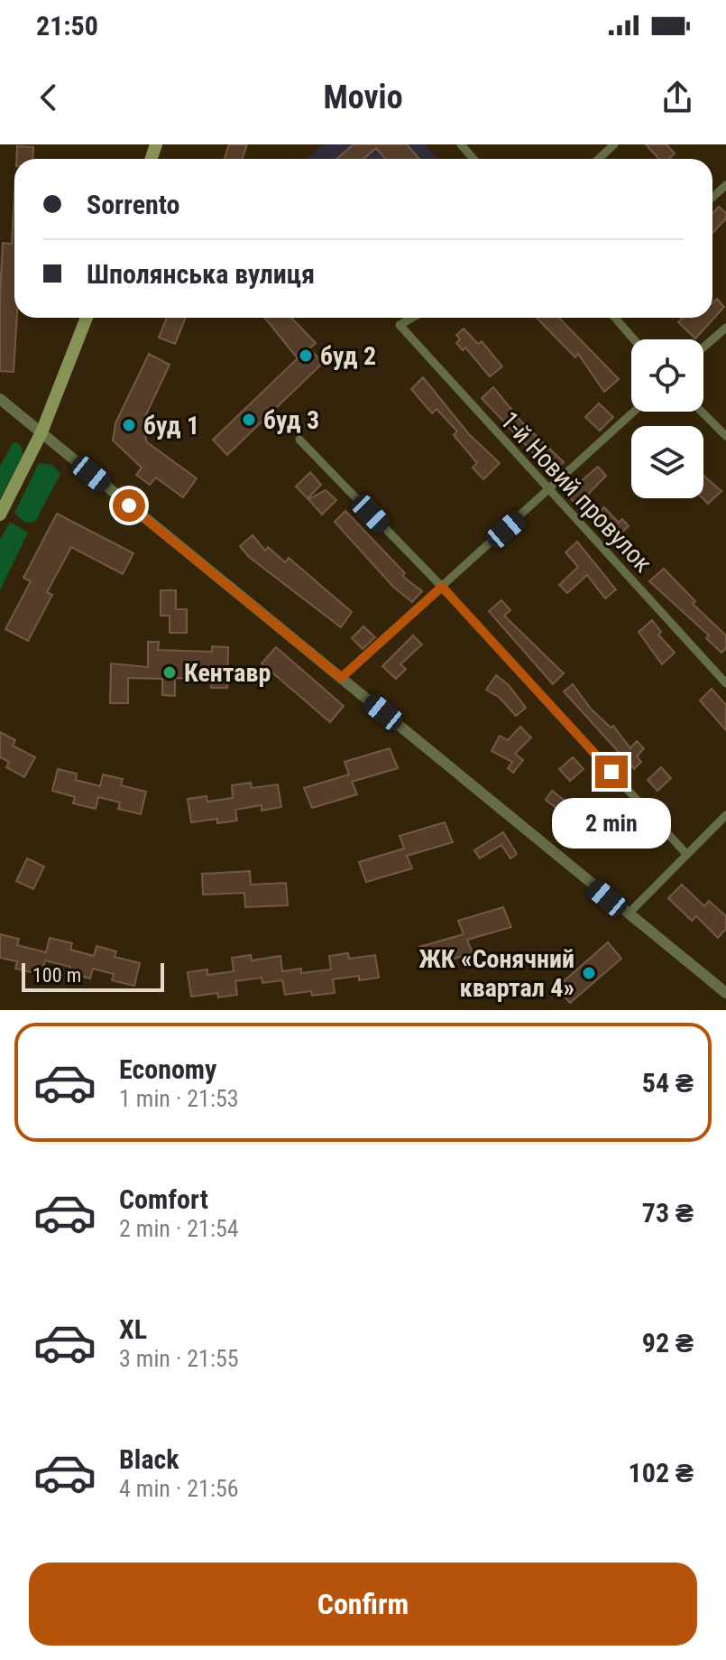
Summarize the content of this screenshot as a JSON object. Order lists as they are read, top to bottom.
{
  "streets": {
    "street": ["1-й Новий провулок"]
  },
  "places": [
    "буд 2",
    "буд 3",
    "буд 1",
    "Кентавр",
    "ЖК «Сонячний квартал 4»"
  ],
  "scale_bar": "100 m",
  "page": {
    "status": "21:50",
    "header": "Movio",
    "banner": ["Sorrento", "Шполянська вулиця"],
    "bubble": "2 min",
    "scale": "100 m",
    "list": [
      {
        "name": "Economy",
        "note": "1 min · 21:53",
        "value": "54 ₴"
      },
      {
        "name": "Comfort",
        "note": "2 min · 21:54",
        "value": "73 ₴"
      },
      {
        "name": "XL",
        "note": "3 min · 21:55",
        "value": "92 ₴"
      },
      {
        "name": "Black",
        "note": "4 min · 21:56",
        "value": "102 ₴"
      }
    ],
    "buttons": "Confirm"
  }
}
